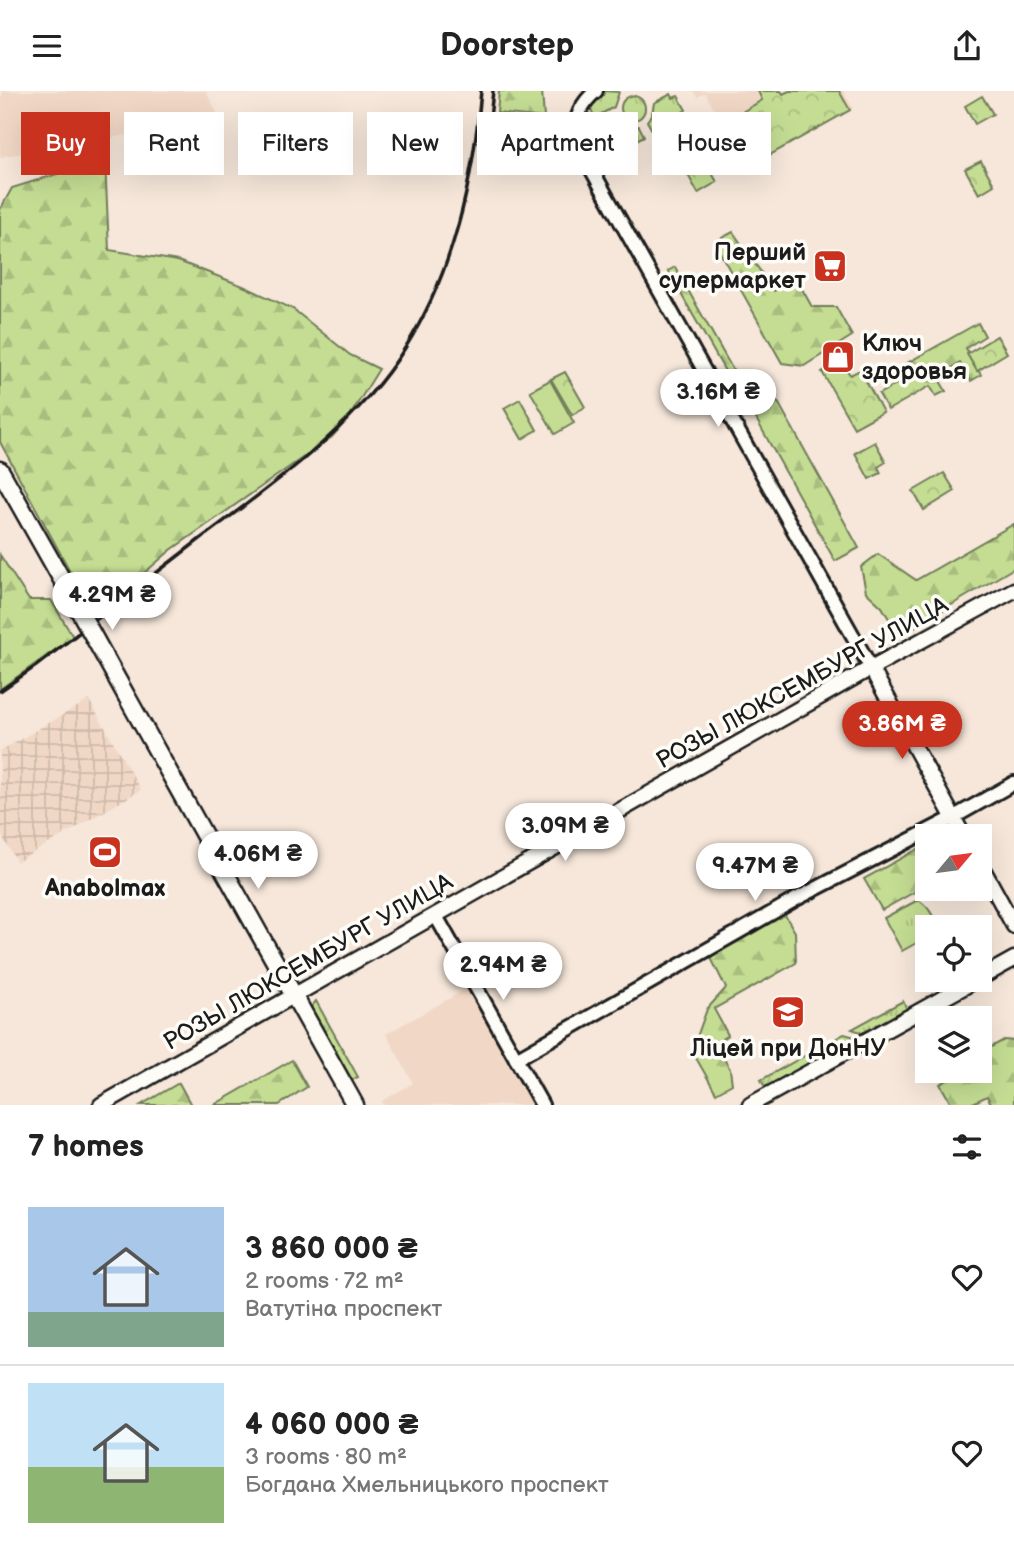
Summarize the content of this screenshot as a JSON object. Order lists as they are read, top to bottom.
{
  "streets": {
    "street": ["РОЗЫ ЛЮКСЕМБУРГ УЛИЦА"]
  },
  "places": {
    "supermarket": ["Перший супермаркет"],
    "shop": ["Ключ здоровья"],
    "sports": ["Anabolmax"],
    "school or university": ["Ліцей при ДонНУ"]
  },
  "north": "top right",
  "page": {
    "header": "Doorstep",
    "chip": [
      "Buy",
      "Rent",
      "Filters",
      "New",
      "Apartment",
      "House"
    ],
    "price": [
      "3.16M ₴",
      "4.29M ₴",
      "3.86M ₴",
      "3.09M ₴",
      "4.06M ₴",
      "9.47M ₴",
      "2.94M ₴"
    ],
    "heading": "7 homes",
    "list": [
      {
        "name": "3 860 000 ₴",
        "note": "2 rooms · 72 m² · Ватутіна проспект"
      },
      {
        "name": "4 060 000 ₴",
        "note": "3 rooms · 80 m² · Богдана Хмельницького проспект"
      }
    ]
  }
}
